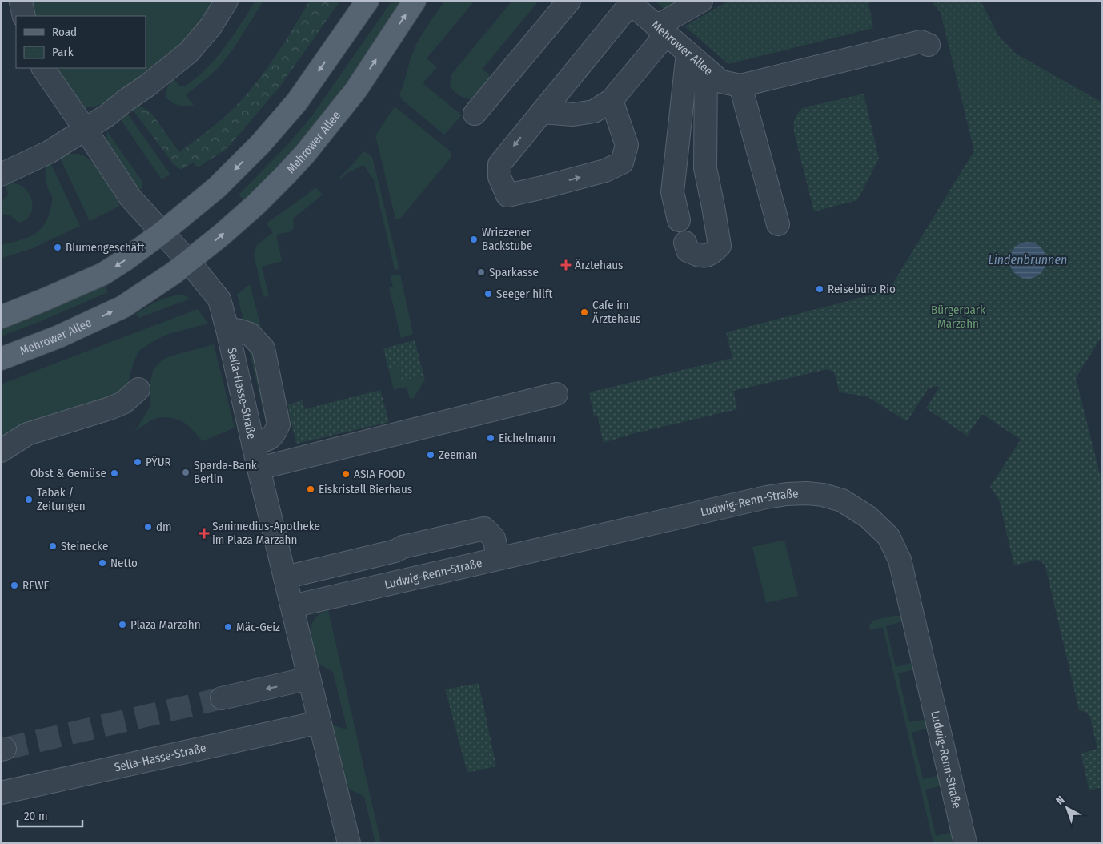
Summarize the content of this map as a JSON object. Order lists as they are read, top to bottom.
{
  "streets": {
    "main road": ["Mehrower Allee"],
    "street": ["Sella-Hasse-Straße", "Ludwig-Renn-Straße"]
  },
  "crossings": [
    ["Mehrower Allee", "Sella-Hasse-Straße"],
    ["Sella-Hasse-Straße", "Ludwig-Renn-Straße"]
  ],
  "water": ["Lindenbrunnen"],
  "parks": ["Bürgerpark Marzahn"],
  "places": {
    "other": [
      "Wriezener Backstube",
      "Blumengeschäft",
      "Sparkasse",
      "Reisebüro Rio",
      "Seeger hilft",
      "Cafe im Ärztehaus",
      "Eichelmann",
      "Zeeman",
      "PŸUR",
      "Sparda-Bank Berlin",
      "Obst & Gemüse",
      "ASIA FOOD",
      "Eiskristall Bierhaus",
      "Tabak / Zeitungen",
      "dm",
      "Steinecke",
      "Netto",
      "REWE",
      "Plaza Marzahn",
      "Mäc-Geiz"
    ],
    "health": ["Ärztehaus", "Sanimedius-Apotheke im Plaza Marzahn"]
  },
  "legend": ["Road", "Park"],
  "scale_bar": "20 m",
  "north": "top left"
}
